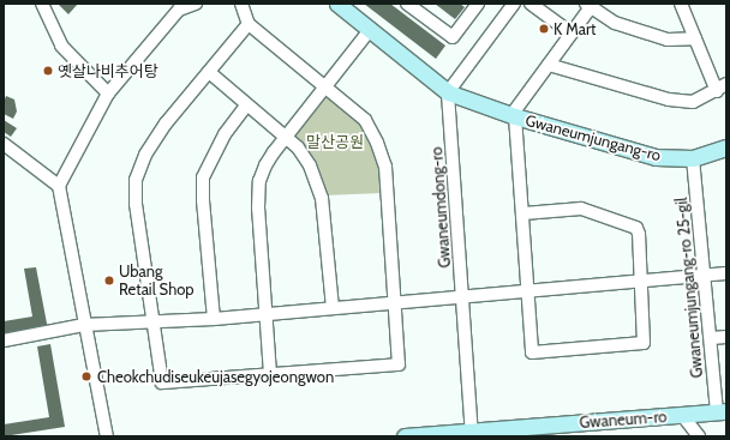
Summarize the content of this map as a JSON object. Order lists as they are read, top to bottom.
{
  "streets": {
    "main road": ["Gwaneumjungang-ro", "Gwaneum-ro"],
    "street": ["Gwaneumdong-ro", "Gwaneumjungang-ro 25-gil"]
  },
  "crossings": [
    ["Gwaneumjungang-ro", "Gwaneumdong-ro"],
    ["Gwaneumjungang-ro", "Gwaneumjungang-ro 25-gil"],
    ["Gwaneumdong-ro", "Gwaneum-ro"],
    ["Gwaneumjungang-ro 25-gil", "Gwaneum-ro"]
  ],
  "parks": ["말산공원"],
  "places": [
    "K Mart",
    "옛살나비추어탕",
    "Ubang Retail Shop",
    "Cheokchudiseukeujasegyojeongwon"
  ]
}
